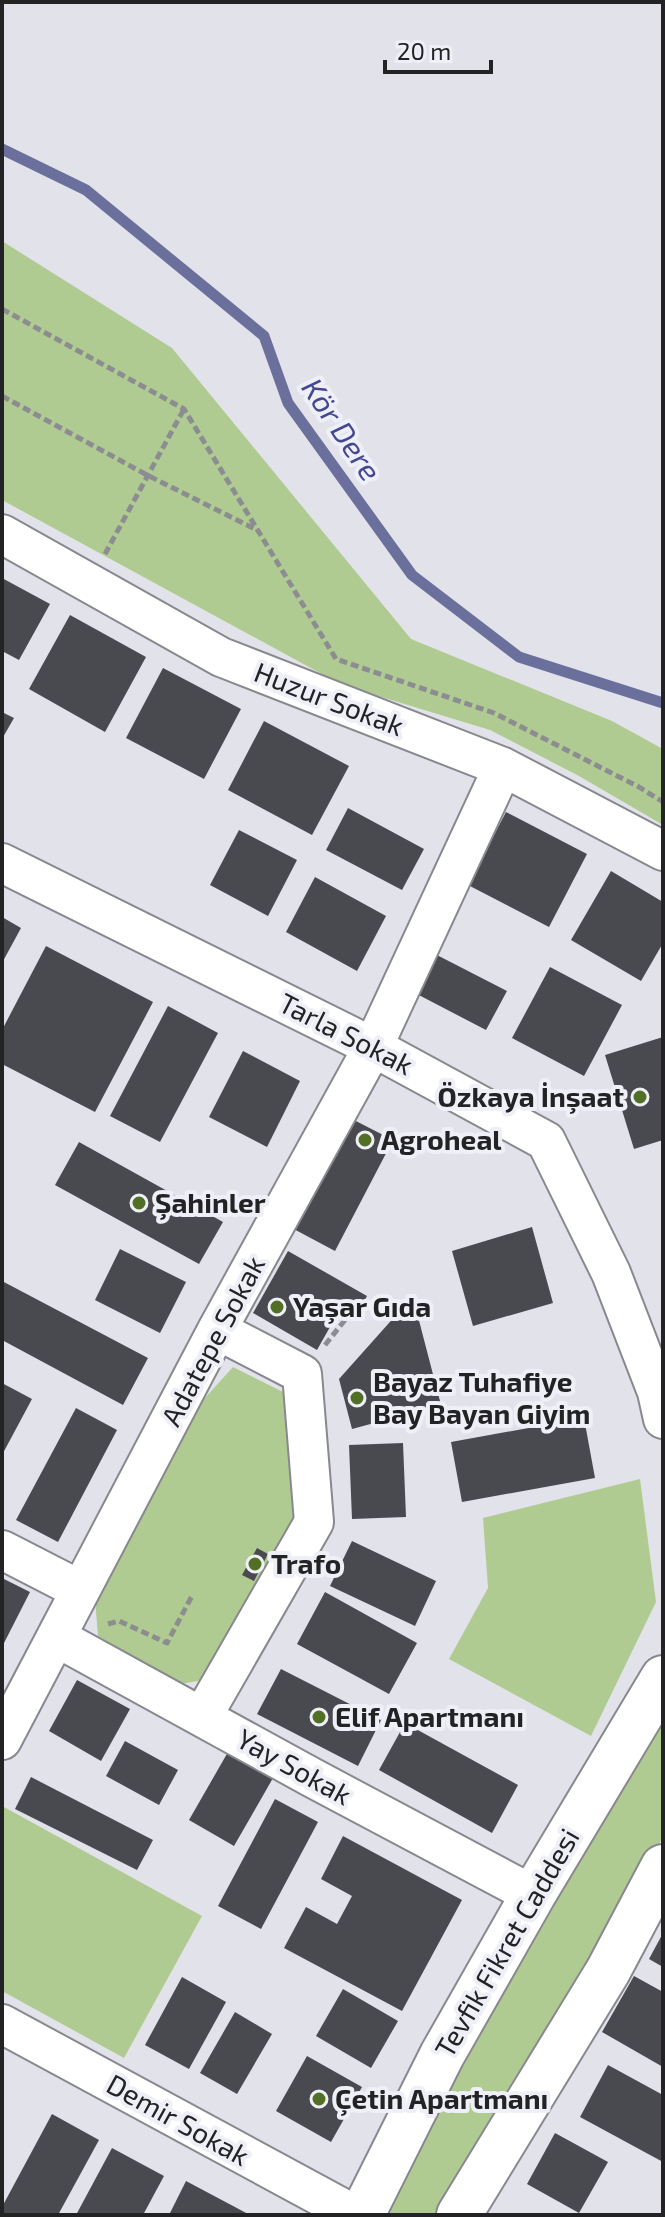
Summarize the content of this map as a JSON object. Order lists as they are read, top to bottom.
{
  "streets": {
    "street": [
      "Huzur Sokak",
      "Tarla Sokak",
      "Adatepe Sokak",
      "Yay Sokak",
      "Tevfik Fikret Caddesi",
      "Demir Sokak"
    ]
  },
  "crossings": [
    ["Huzur Sokak", "Adatepe Sokak"],
    ["Tarla Sokak", "Adatepe Sokak"],
    ["Adatepe Sokak", "Yay Sokak"],
    ["Yay Sokak", "Tevfik Fikret Caddesi"]
  ],
  "water": ["Kör Dere"],
  "places": [
    "Özkaya İnşaat",
    "Agroheal",
    "Şahinler",
    "Yaşar Gıda",
    "Bayaz Tuhafiye Bay Bayan Giyim",
    "Trafo",
    "Elif Apartmanı",
    "Çetin Apartmanı"
  ],
  "scale_bar": "20 m"
}
